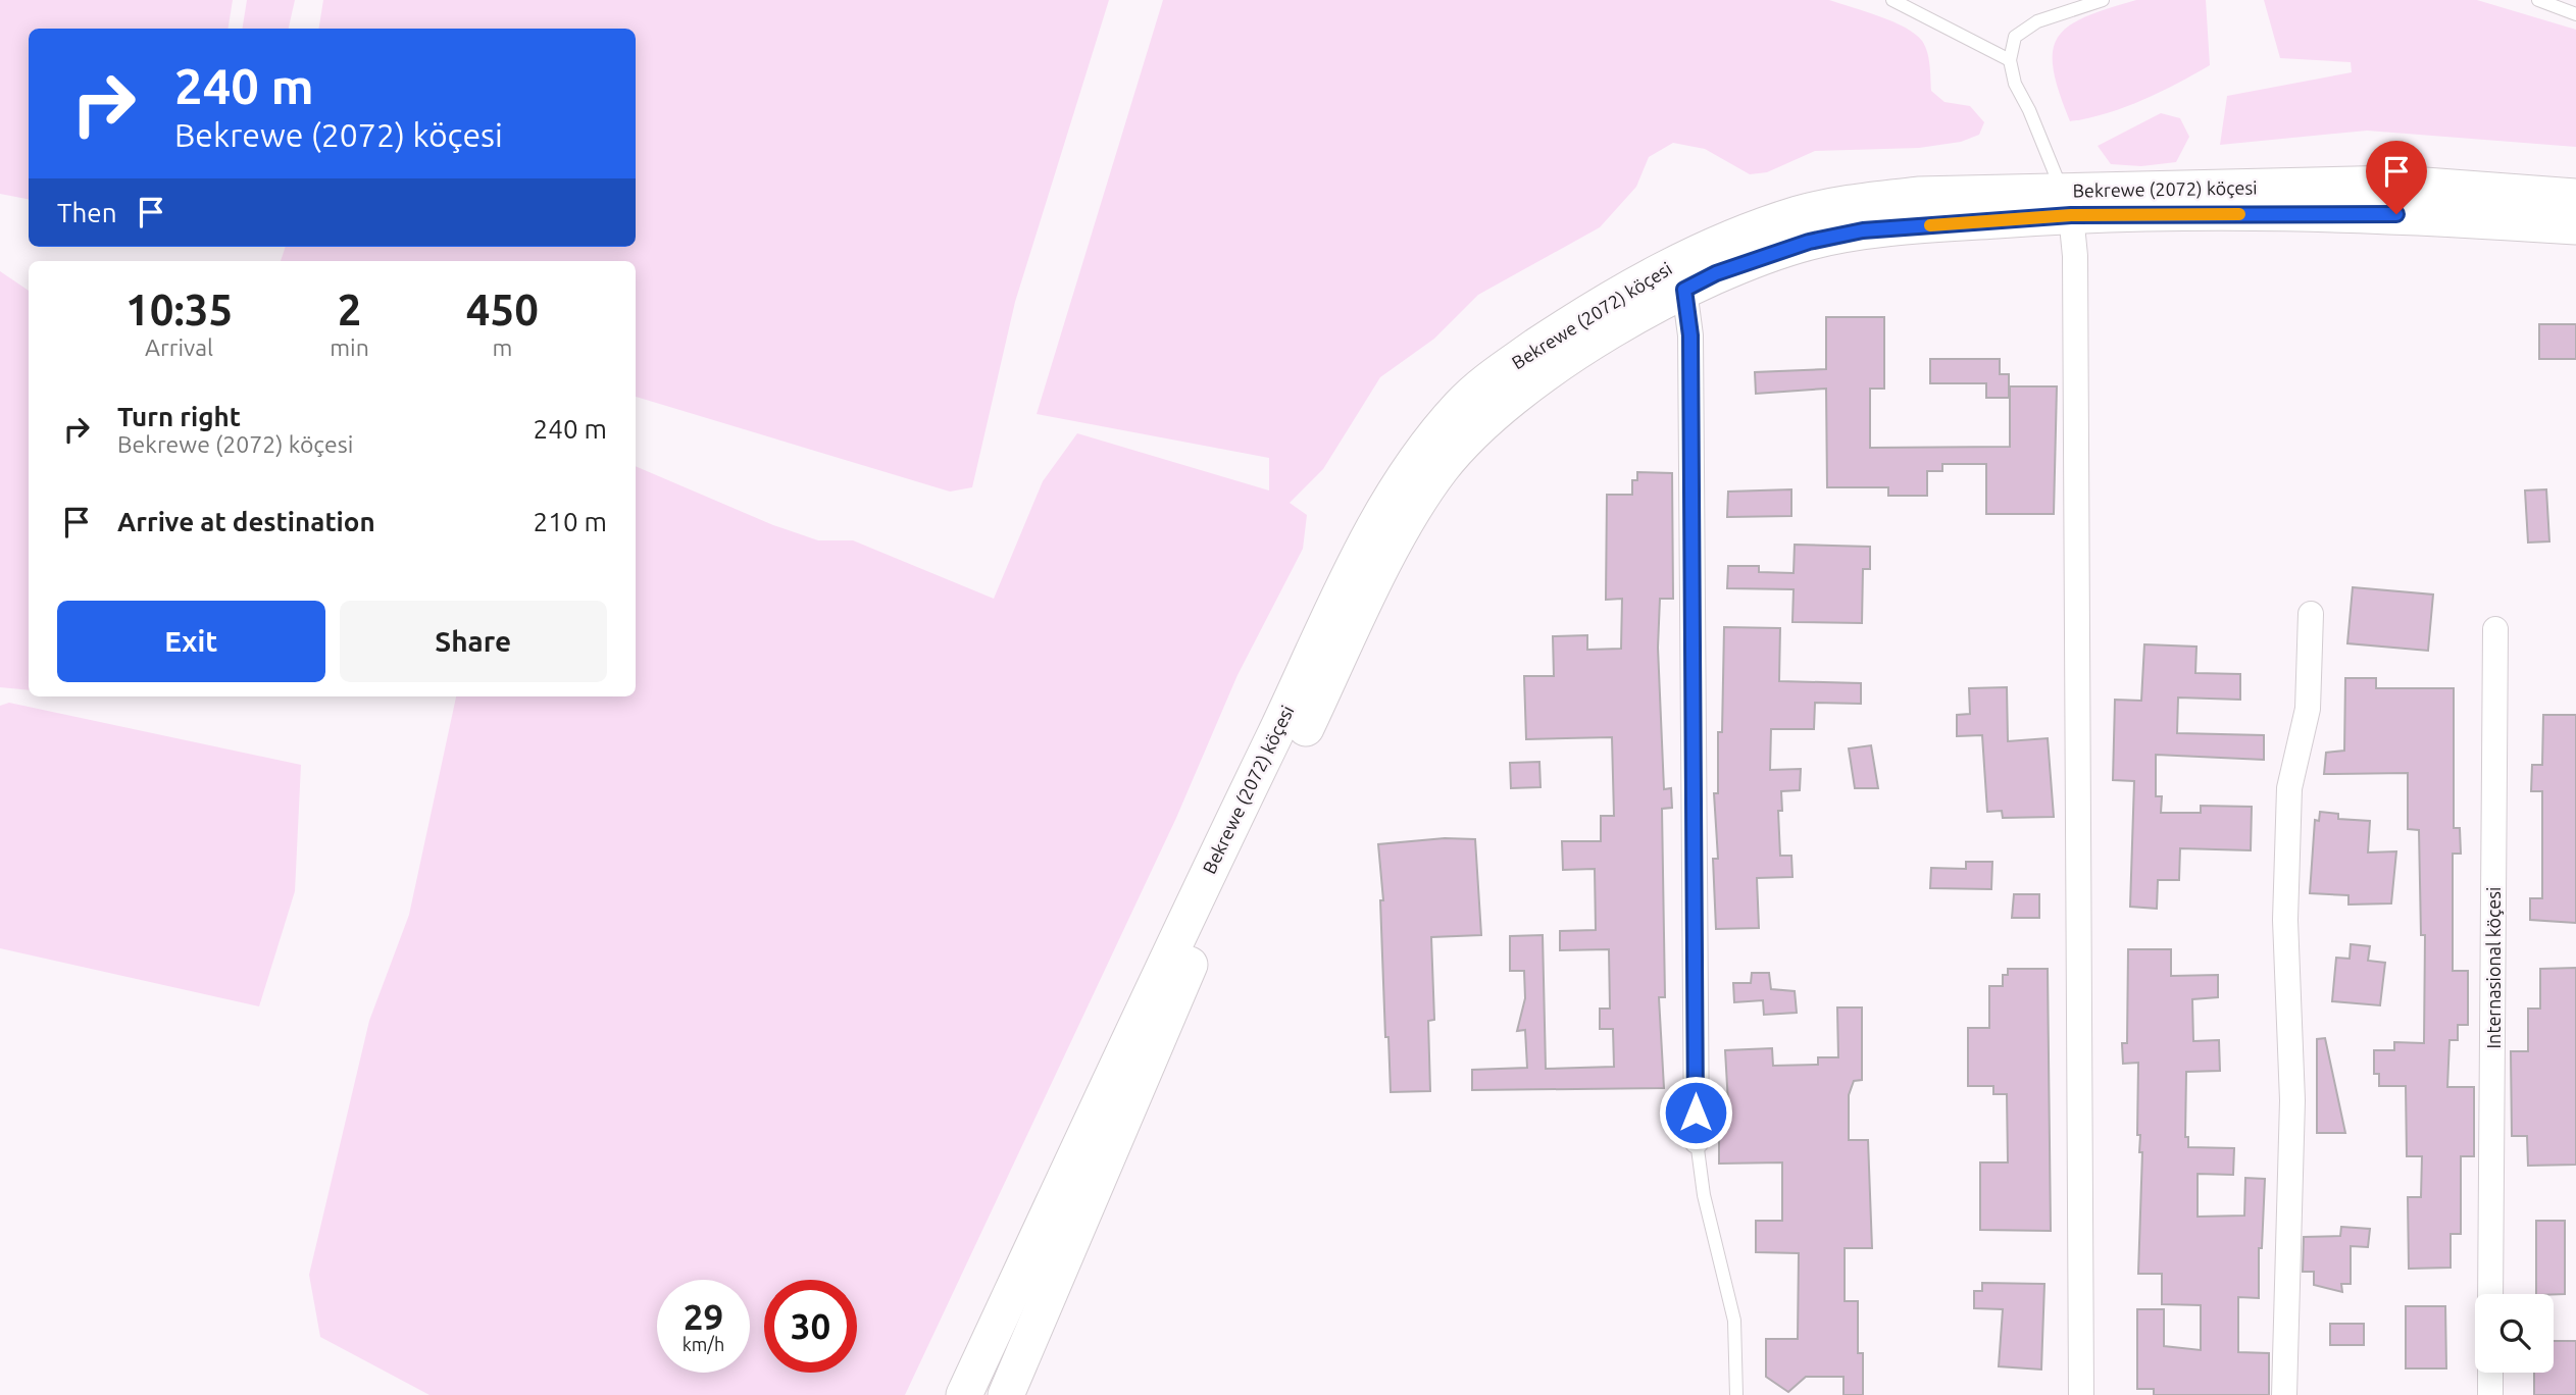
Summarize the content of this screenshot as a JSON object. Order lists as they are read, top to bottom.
{
  "streets": {
    "main road": ["Bekrewe (2072) köçesi"],
    "street": ["Internasional köçesi"]
  },
  "page": {
    "turn": ["240 m", "Bekrewe (2072) köçesi"],
    "then": "Then",
    "eta": [
      "10:35",
      "Arrival",
      "2",
      "min",
      "450",
      "m"
    ],
    "list": [
      {
        "name": "Turn right",
        "note": "Bekrewe (2072) köçesi",
        "value": "240 m"
      },
      {
        "name": "Arrive at destination",
        "value": "210 m"
      }
    ],
    "buttons": ["Exit", "Share"],
    "speed": "29 km/h",
    "limit": "30"
  }
}
